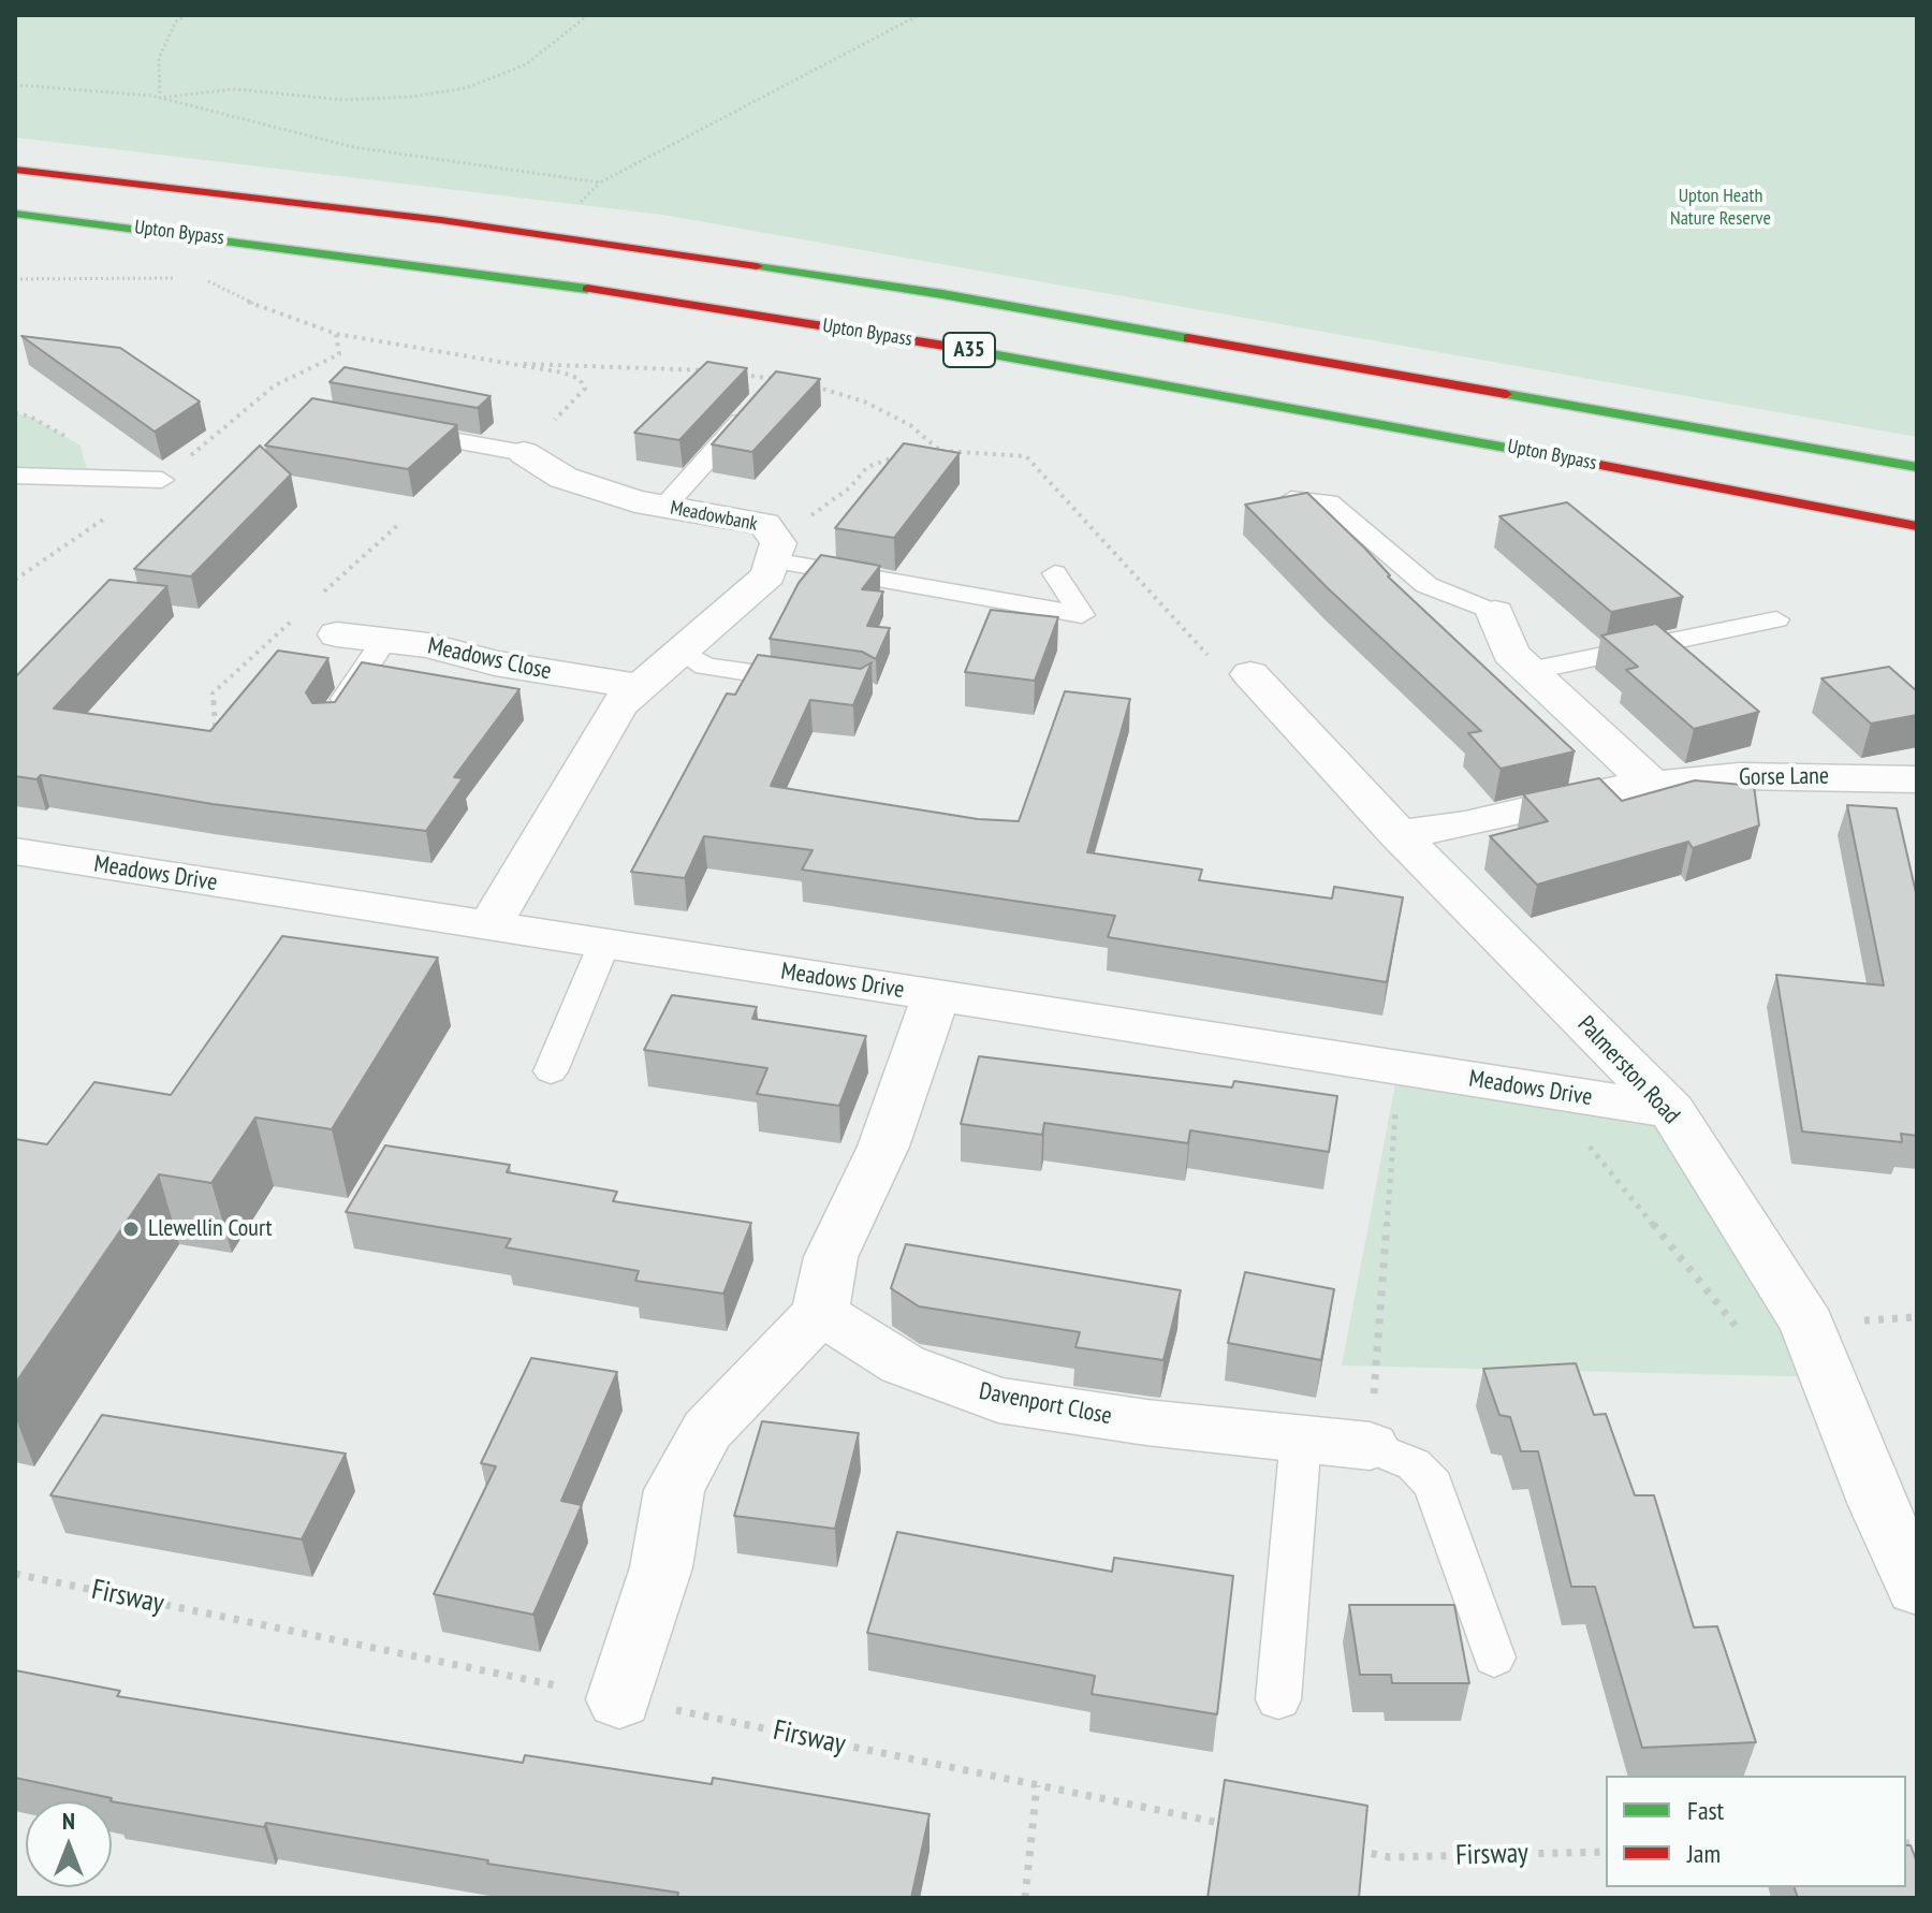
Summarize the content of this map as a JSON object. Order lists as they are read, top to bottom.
{
  "streets": {
    "highway": ["Upton Bypass", "A35"],
    "street": [
      "Meadowbank",
      "Meadows Close",
      "Gorse Lane",
      "Meadows Drive",
      "Palmerston Road",
      "Davenport Close"
    ],
    "path": ["Firsway"]
  },
  "crossings": [
    ["Meadowbank", "Meadows Close"],
    ["Gorse Lane", "Palmerston Road"],
    ["Meadows Drive", "Palmerston Road"]
  ],
  "parks": ["Upton Heath Nature Reserve"],
  "places": ["Llewellin Court"],
  "legend": ["Fast", "Jam"],
  "north": "top"
}
